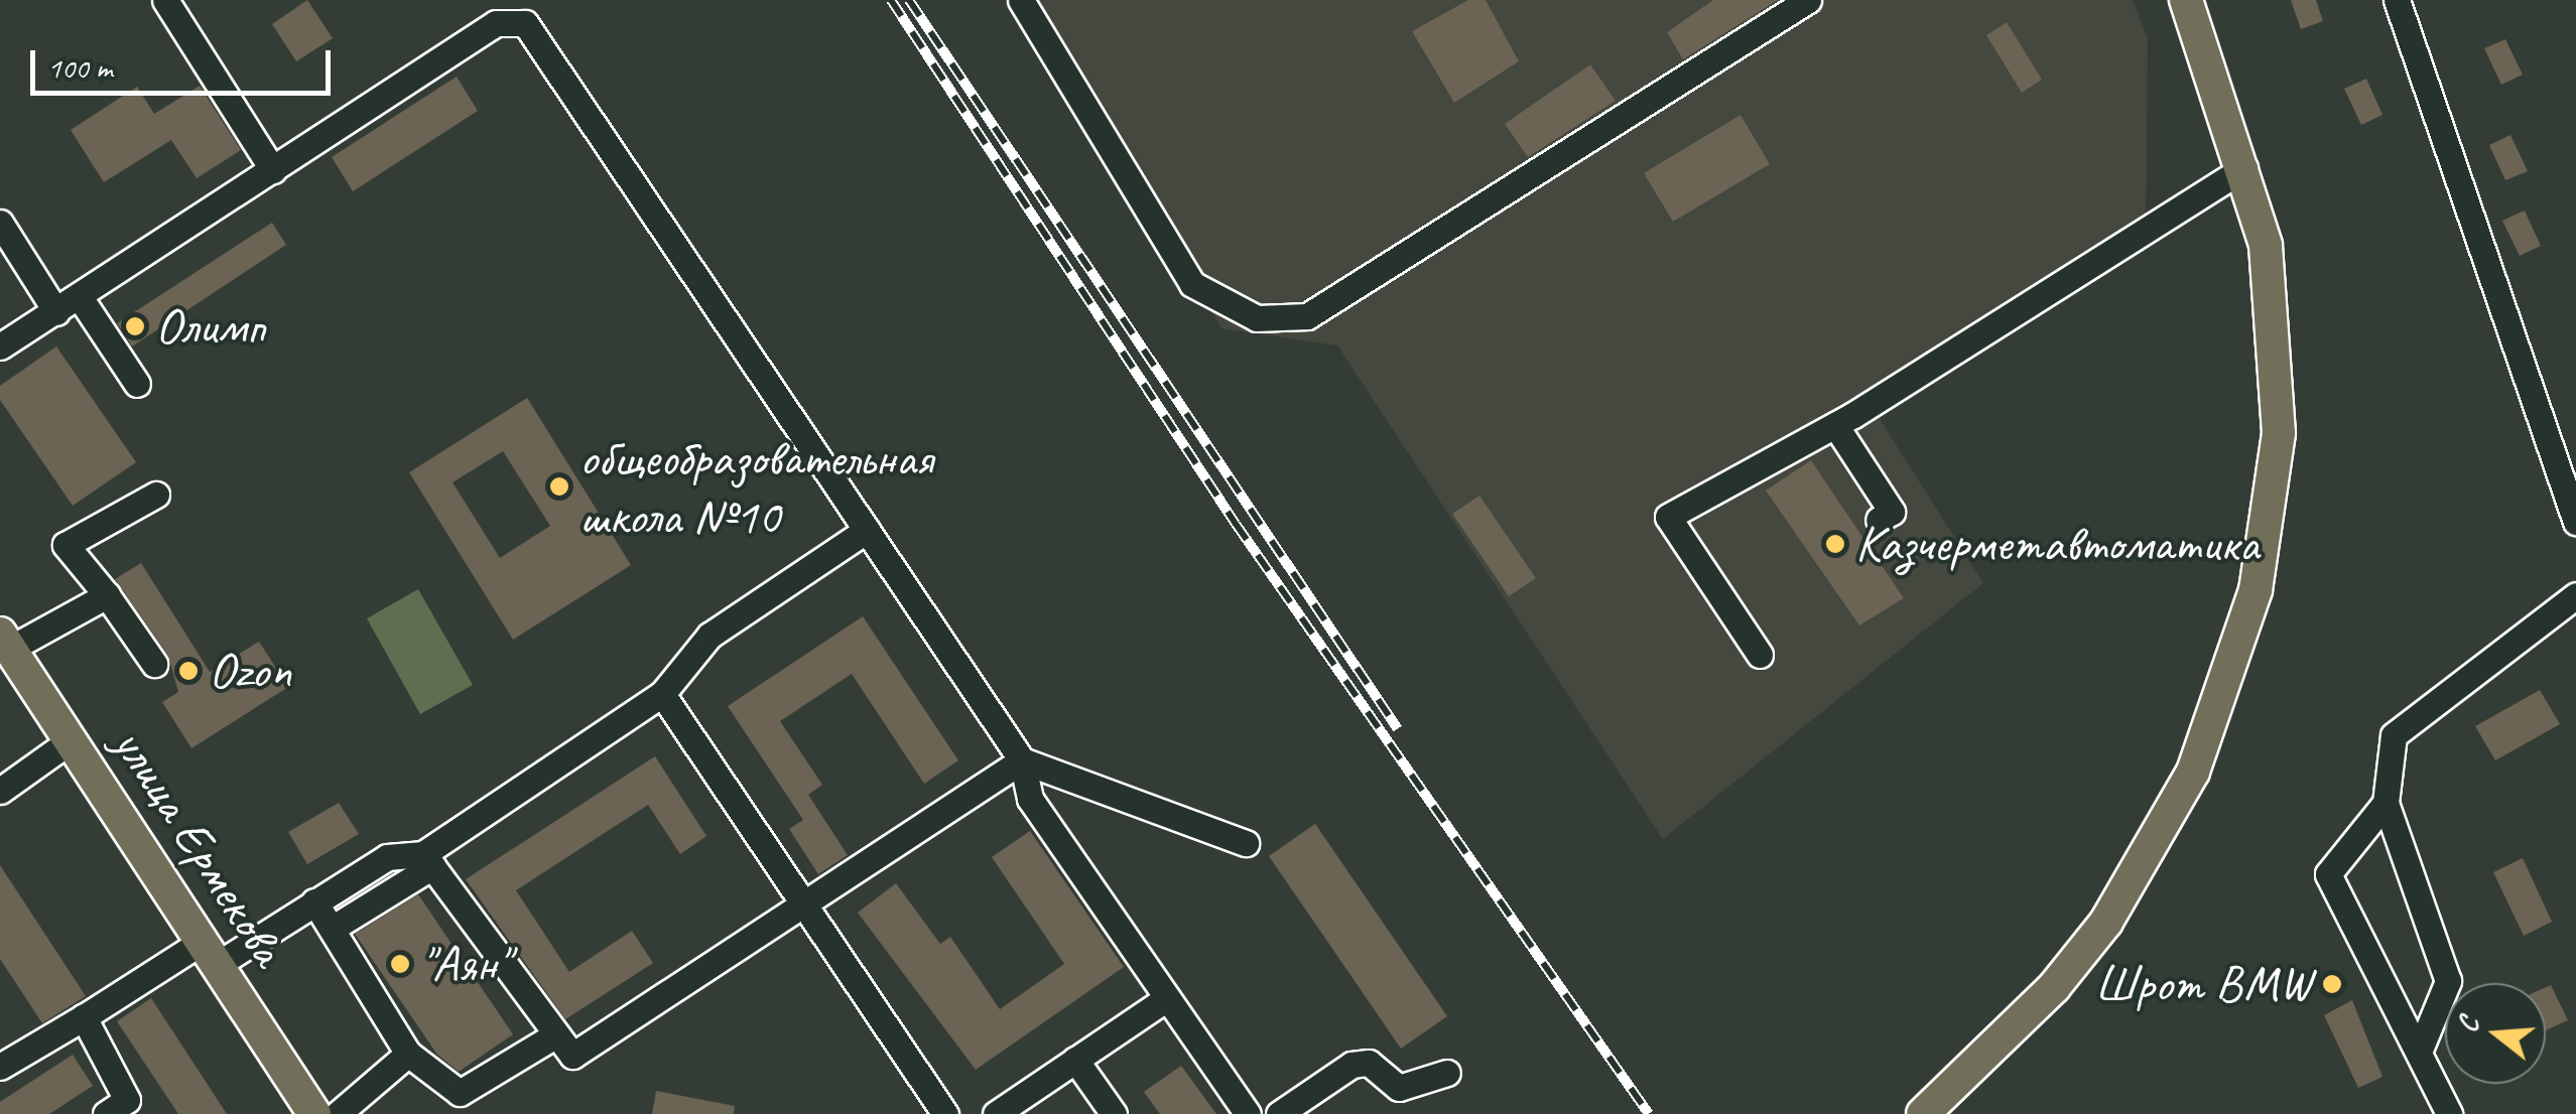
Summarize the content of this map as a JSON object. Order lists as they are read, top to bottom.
{
  "streets": {
    "main road": ["улица Ермекова"]
  },
  "places": [
    "Олимп",
    "общеобразовательная школа №10",
    "Казчерметавтоматика",
    "Ozon",
    "\"Аян\"",
    "Шрот BMW"
  ],
  "scale_bar": "100 m",
  "north": "left"
}
